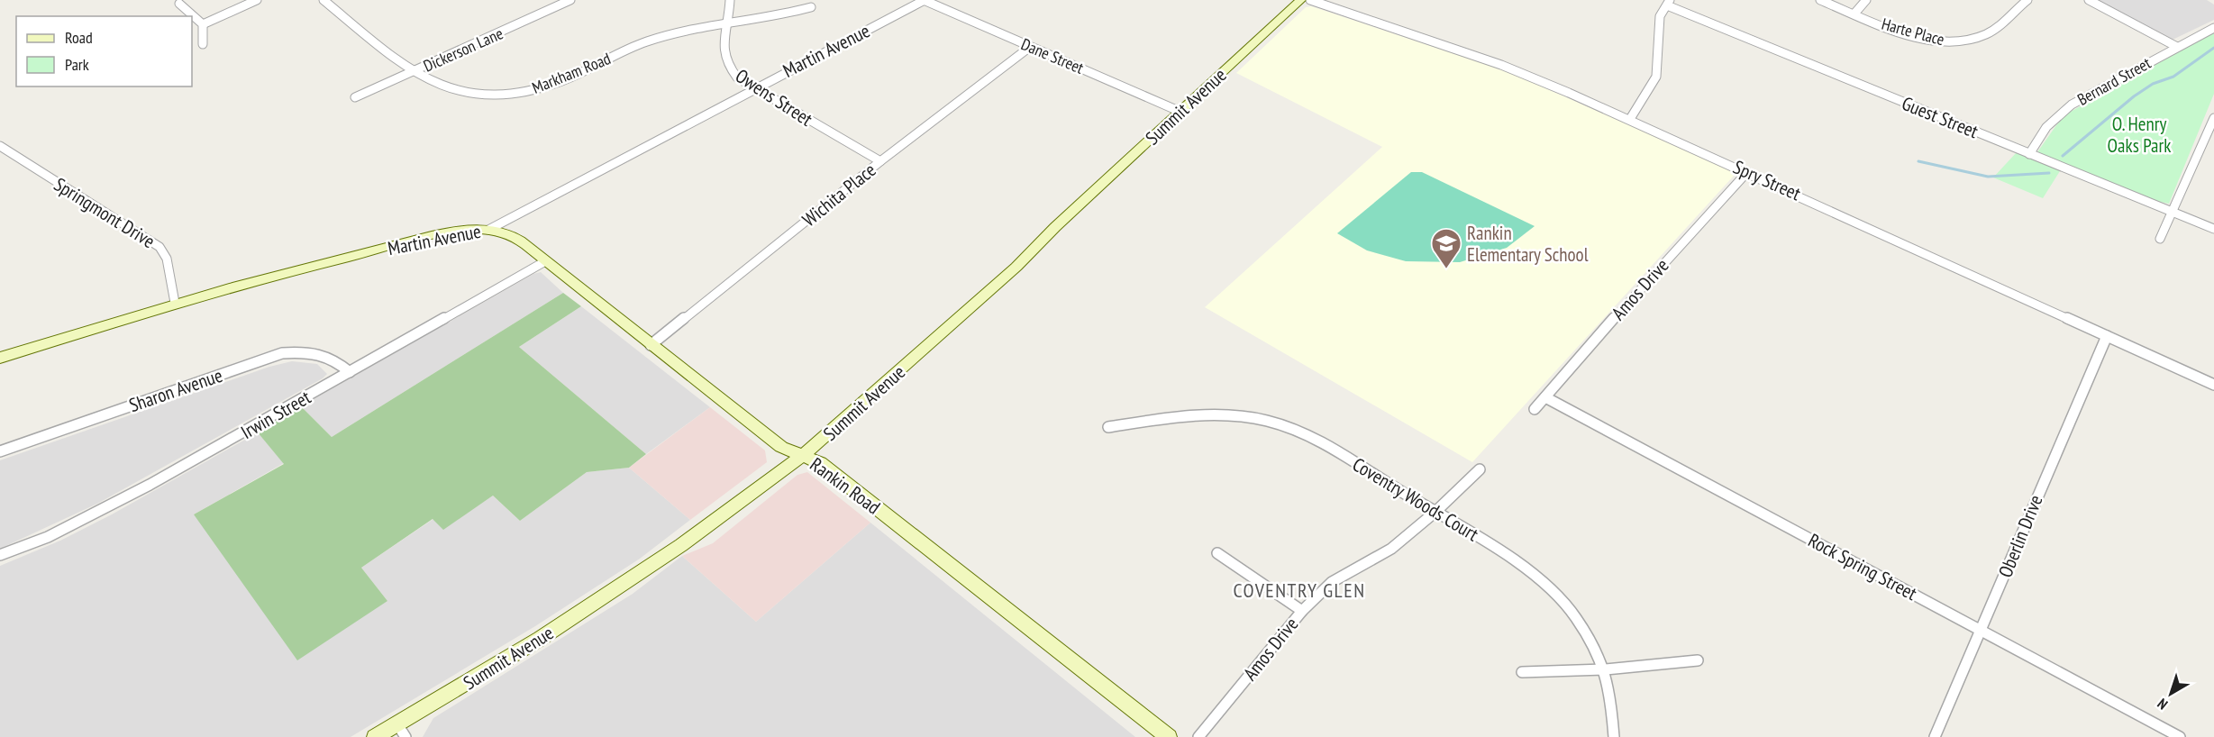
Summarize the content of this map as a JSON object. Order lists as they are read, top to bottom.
{
  "streets": {
    "street": [
      "Harte Place",
      "Dickerson Lane",
      "Martin Avenue",
      "Dane Street",
      "Markham Road",
      "Bernard Street",
      "Owens Street",
      "Summit Avenue",
      "Guest Street",
      "Spry Street",
      "Wichita Place",
      "Springmont Drive",
      "Amos Drive",
      "Sharon Avenue",
      "Irwin Street",
      "Rankin Road",
      "Coventry Woods Court",
      "Oberlin Drive",
      "Rock Spring Street"
    ]
  },
  "crossings": [
    ["Dickerson Lane", "Markham Road"],
    ["Martin Avenue", "Dane Street"],
    ["Martin Avenue", "Owens Street"],
    ["Martin Avenue", "Springmont Drive"],
    ["Martin Avenue", "Rankin Road"],
    ["Dane Street", "Summit Avenue"],
    ["Dane Street", "Wichita Place"],
    ["Markham Road", "Owens Street"],
    ["Bernard Street", "Guest Street"],
    ["Owens Street", "Wichita Place"],
    ["Summit Avenue", "Rankin Road"],
    ["Spry Street", "Amos Drive"],
    ["Spry Street", "Oberlin Drive"],
    ["Wichita Place", "Rankin Road"],
    ["Amos Drive", "Coventry Woods Court"],
    ["Amos Drive", "Rock Spring Street"],
    ["Sharon Avenue", "Irwin Street"],
    ["Irwin Street", "Rankin Road"],
    ["Oberlin Drive", "Rock Spring Street"]
  ],
  "districts": ["COVENTRY GLEN"],
  "parks": ["O. Henry Oaks Park"],
  "places": {
    "school or university": ["Rankin Elementary School"]
  },
  "legend": ["Road", "Park"],
  "north": "bottom left"
}
